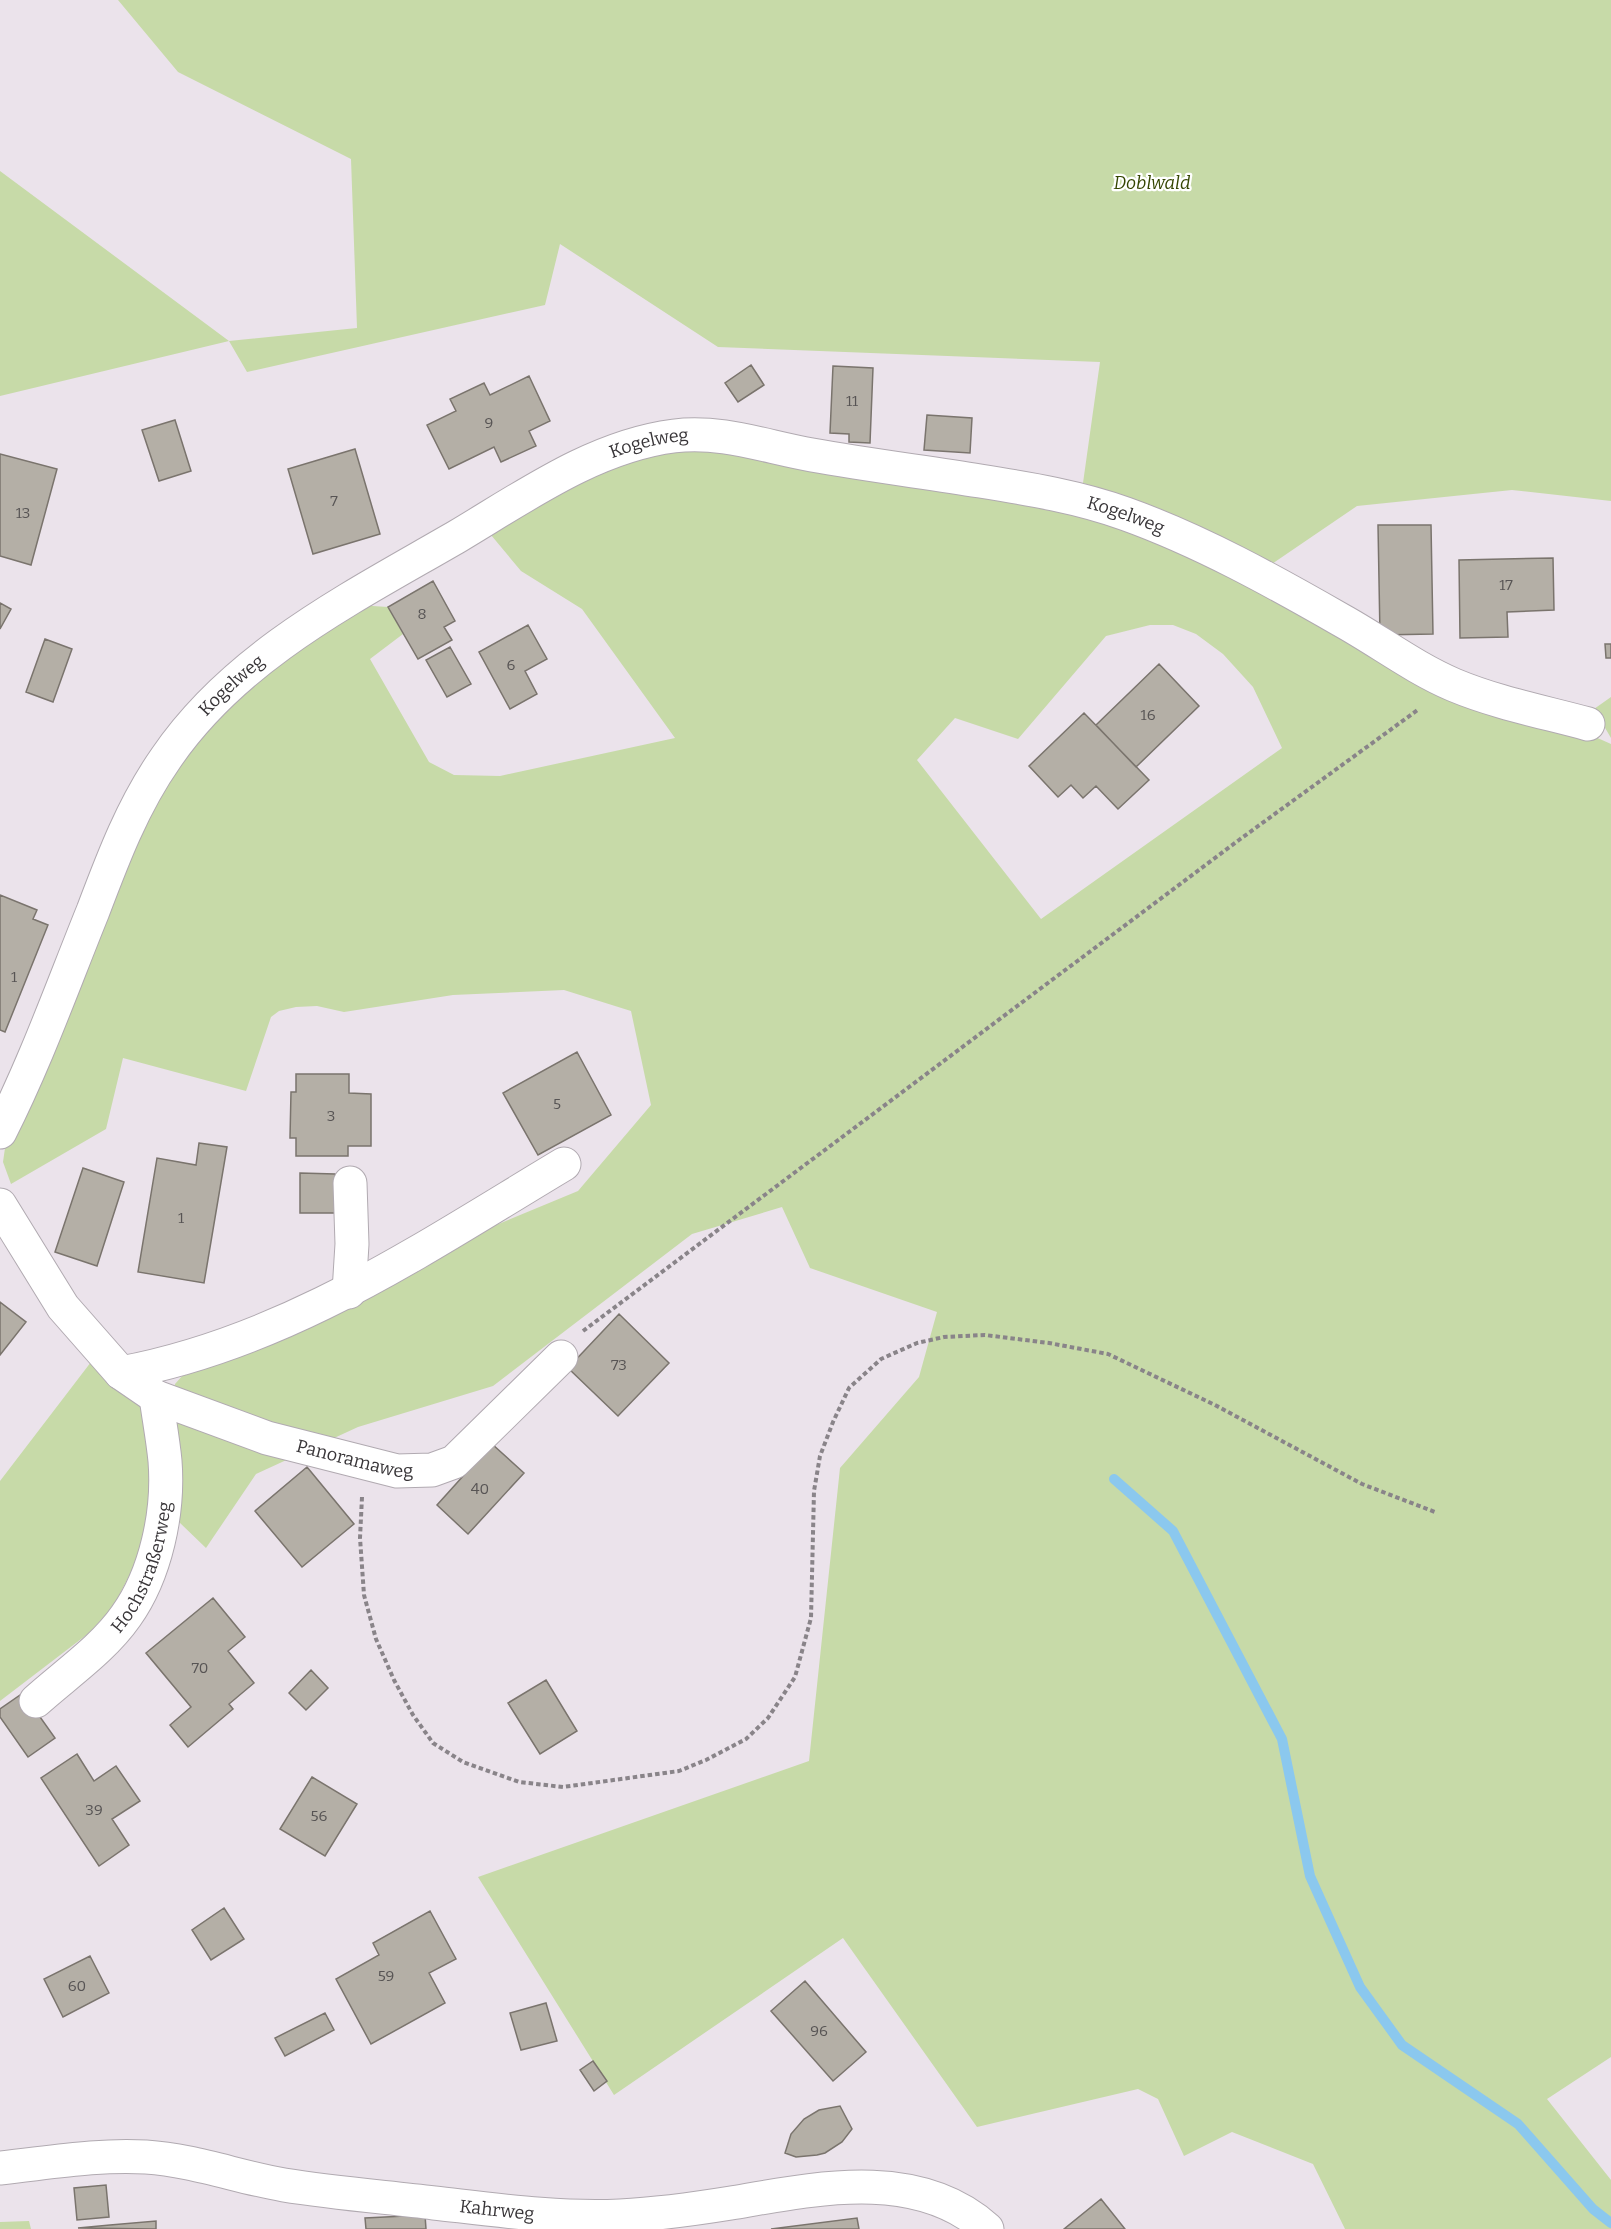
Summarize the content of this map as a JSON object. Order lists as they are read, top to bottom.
{
  "streets": {
    "street": [
      "Kogelweg",
      "Panoramaweg",
      "Hochstraßerweg",
      "Kahrweg"
    ]
  },
  "crossings": [
    ["Panoramaweg", "Hochstraßerweg"]
  ],
  "parks": ["Doblwald"],
  "house_numbers": [
    "11",
    "9",
    "7",
    "13",
    "17",
    "8",
    "6",
    "16",
    "1",
    "5",
    "3",
    "1",
    "73",
    "40",
    "70",
    "39",
    "56",
    "59",
    "60",
    "96"
  ]
}
